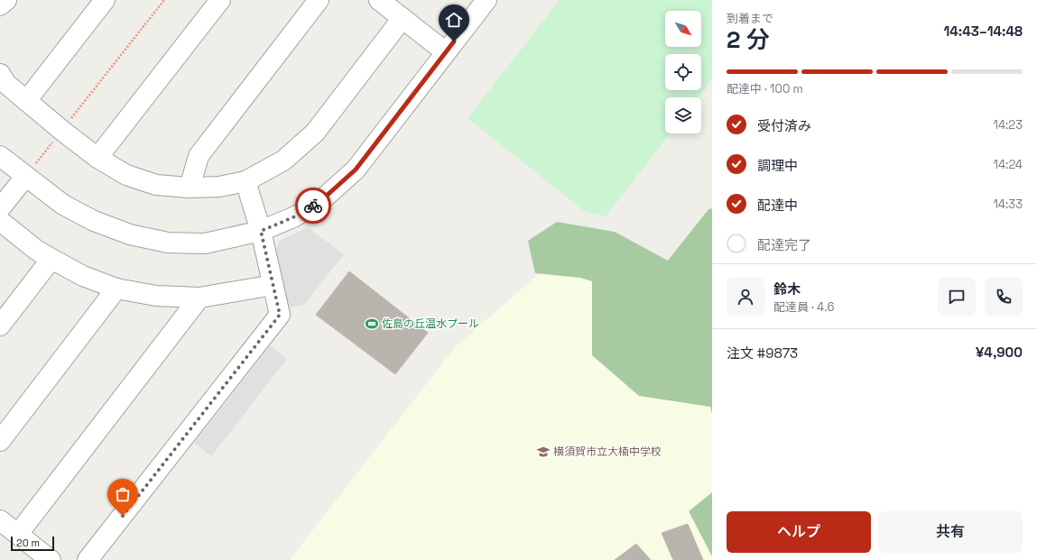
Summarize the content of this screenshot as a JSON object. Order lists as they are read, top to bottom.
{
  "places": {
    "sports": ["佐島の丘温水プール"],
    "school or university": ["横須賀市立大楠中学校"]
  },
  "scale_bar": "20 m",
  "north": "bottom right",
  "page": {
    "heading": ["2 分", "到着まで", "14:43–14:48"],
    "panel": [
      "鈴木",
      "配達員 · 4.6",
      "注文 #9873",
      "¥4,900"
    ],
    "bar": "配達中 · 100 m",
    "list": [
      ["受付済み", "14:23"],
      ["調理中", "14:24"],
      ["配達中", "14:33"],
      "配達完了"
    ],
    "buttons": ["ヘルプ", "共有"],
    "scale": "20 m"
  }
}
